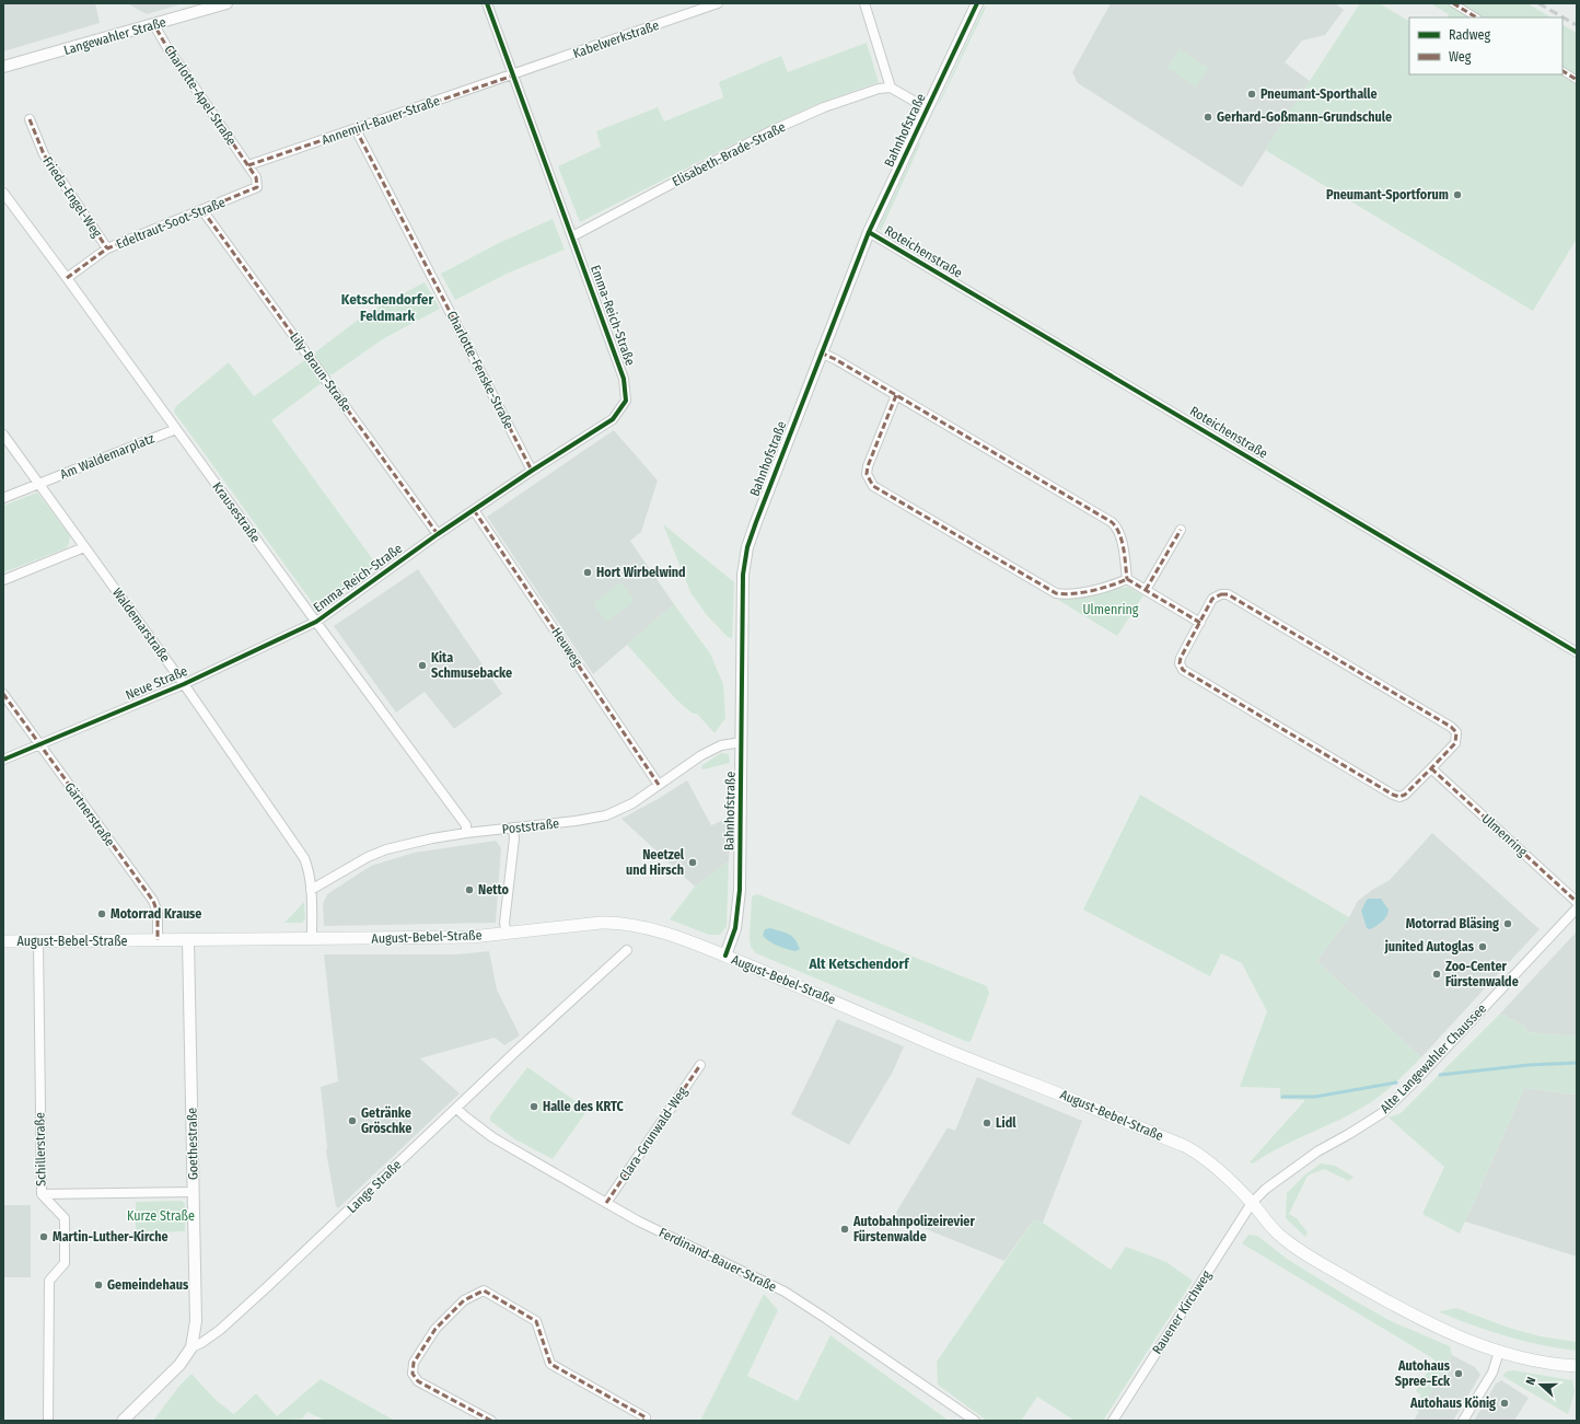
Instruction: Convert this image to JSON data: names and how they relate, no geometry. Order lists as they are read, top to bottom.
{
  "streets": {
    "main road": ["August-Bebel-Straße"],
    "street": [
      "Langewahler Straße",
      "Kabelwerkstraße",
      "Charlotte-Apel-Straße",
      "Annemirl-Bauer-Straße",
      "Bahnhofstraße",
      "Elisabeth-Brade-Straße",
      "Frieda-Engel-Weg",
      "Edeltraut-Soot-Straße",
      "Roteichenstraße",
      "Emma-Reich-Straße",
      "Charlotte-Fenske-Straße",
      "Lily-Braun-Straße",
      "Am Waldemarplatz",
      "Krausestraße",
      "Waldemarstraße",
      "Heuweg",
      "Neue Straße",
      "Gärtnerstraße",
      "Poststraße",
      "Ulmenring",
      "Alte Langewahler Chaussee",
      "Clara-Grunwald-Weg",
      "Goethestraße",
      "Schillerstraße",
      "Lange Straße",
      "Ferdinand-Bauer-Straße",
      "Rauener Kirchweg"
    ]
  },
  "crossings": [
    ["Langewahler Straße", "Charlotte-Apel-Straße"],
    ["Kabelwerkstraße", "Annemirl-Bauer-Straße"],
    ["Kabelwerkstraße", "Emma-Reich-Straße"],
    ["Charlotte-Apel-Straße", "Annemirl-Bauer-Straße"],
    ["Charlotte-Apel-Straße", "Edeltraut-Soot-Straße"],
    ["Annemirl-Bauer-Straße", "Edeltraut-Soot-Straße"],
    ["Annemirl-Bauer-Straße", "Emma-Reich-Straße"],
    ["Annemirl-Bauer-Straße", "Charlotte-Fenske-Straße"],
    ["Bahnhofstraße", "Roteichenstraße"],
    ["Bahnhofstraße", "Poststraße"],
    ["Bahnhofstraße", "August-Bebel-Straße"],
    ["Elisabeth-Brade-Straße", "Emma-Reich-Straße"],
    ["Frieda-Engel-Weg", "Edeltraut-Soot-Straße"],
    ["Edeltraut-Soot-Straße", "Lily-Braun-Straße"],
    ["Edeltraut-Soot-Straße", "Krausestraße"],
    ["Emma-Reich-Straße", "Charlotte-Fenske-Straße"],
    ["Emma-Reich-Straße", "Lily-Braun-Straße"],
    ["Emma-Reich-Straße", "Krausestraße"],
    ["Emma-Reich-Straße", "Heuweg"],
    ["Emma-Reich-Straße", "Neue Straße"],
    ["Am Waldemarplatz", "Krausestraße"],
    ["Am Waldemarplatz", "Waldemarstraße"],
    ["Krausestraße", "Neue Straße"],
    ["Krausestraße", "Poststraße"],
    ["Waldemarstraße", "Neue Straße"],
    ["Waldemarstraße", "Poststraße"],
    ["Waldemarstraße", "August-Bebel-Straße"],
    ["Heuweg", "Poststraße"],
    ["Neue Straße", "Gärtnerstraße"],
    ["Gärtnerstraße", "August-Bebel-Straße"],
    ["August-Bebel-Straße", "Alte Langewahler Chaussee"],
    ["August-Bebel-Straße", "Goethestraße"],
    ["August-Bebel-Straße", "Schillerstraße"],
    ["August-Bebel-Straße", "Rauener Kirchweg"],
    ["Alte Langewahler Chaussee", "Rauener Kirchweg"],
    ["Clara-Grunwald-Weg", "Ferdinand-Bauer-Straße"],
    ["Goethestraße", "Lange Straße"],
    ["Lange Straße", "Ferdinand-Bauer-Straße"]
  ],
  "districts": ["Ketschendorfer Feldmark", "Alt Ketschendorf"],
  "parks": ["Ulmenring", "Kurze Straße"],
  "places": [
    "Pneumant-Sporthalle",
    "Gerhard-Goßmann-Grundschule",
    "Pneumant-Sportforum",
    "Hort Wirbelwind",
    "Kita Schmusebacke",
    "Neetzel und Hirsch",
    "Netto",
    "Motorrad Krause",
    "Motorrad Bläsing",
    "junited Autoglas",
    "Zoo-Center Fürstenwalde",
    "Halle des KRTC",
    "Getränke Gröschke",
    "Lidl",
    "Autobahnpolizeirevier Fürstenwalde",
    "Martin-Luther-Kirche",
    "Gemeindehaus",
    "Autohaus Spree-Eck",
    "Autohaus König"
  ],
  "legend": ["Radweg", "Weg"],
  "north": "left"
}
